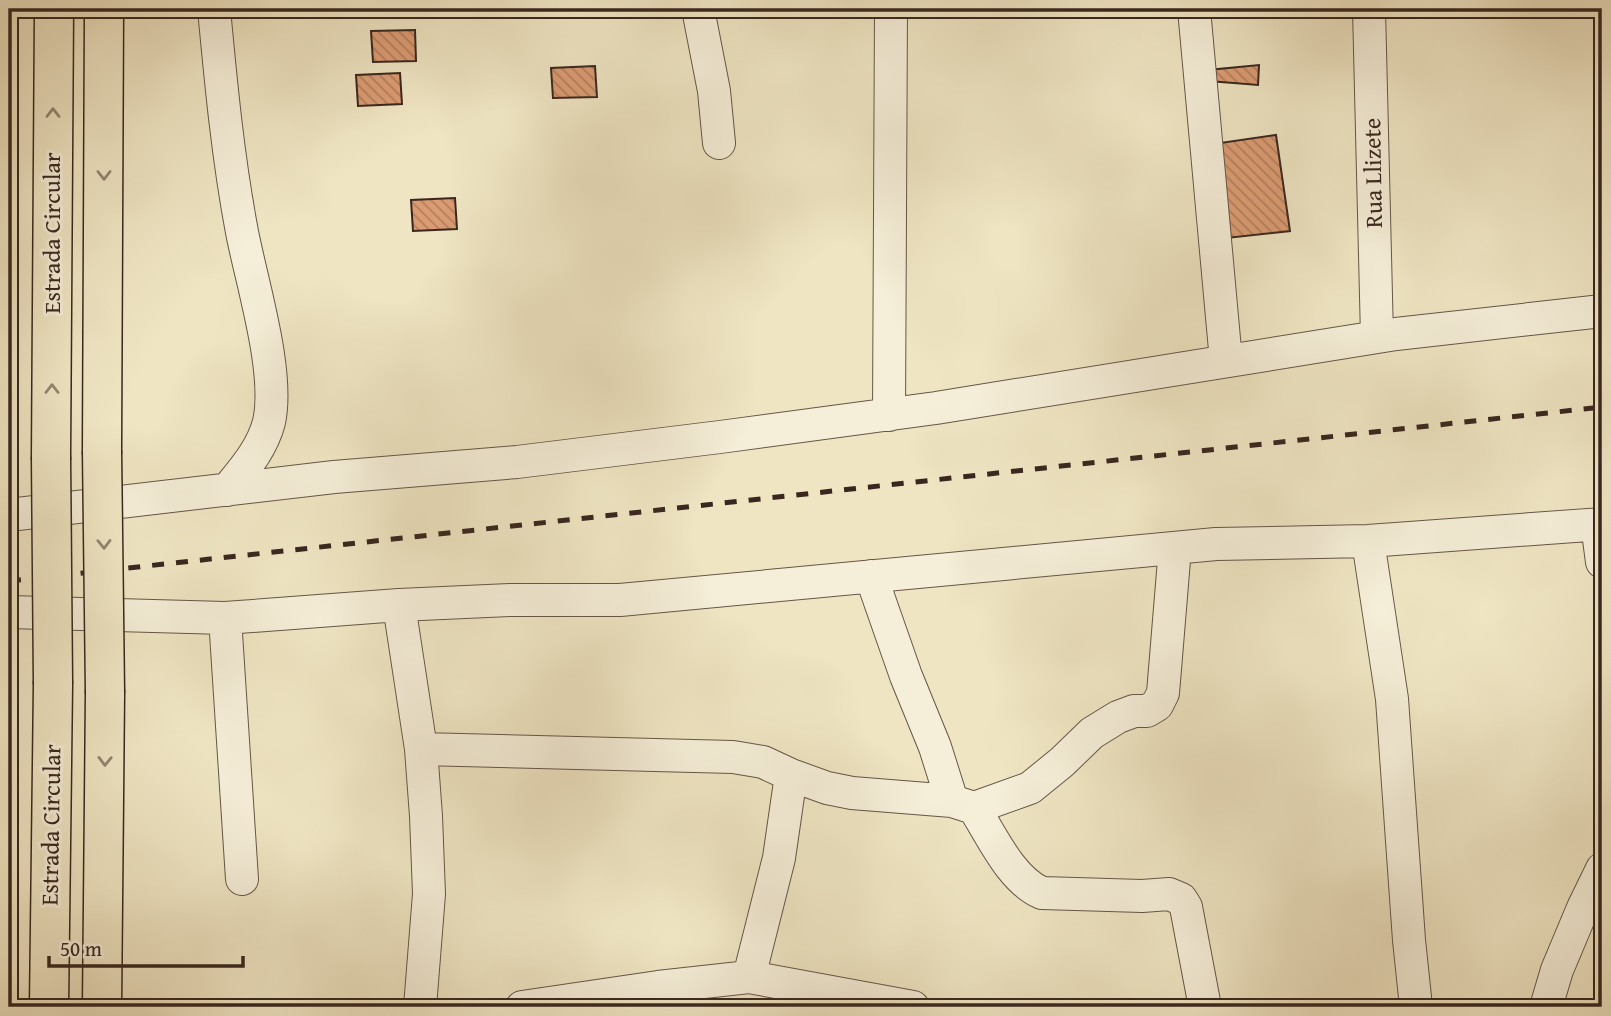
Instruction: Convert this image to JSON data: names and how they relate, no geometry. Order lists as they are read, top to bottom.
{
  "streets": {
    "main road": ["Estrada Circular"],
    "street": ["Rua Llizete"]
  },
  "scale_bar": "50 m"
}
